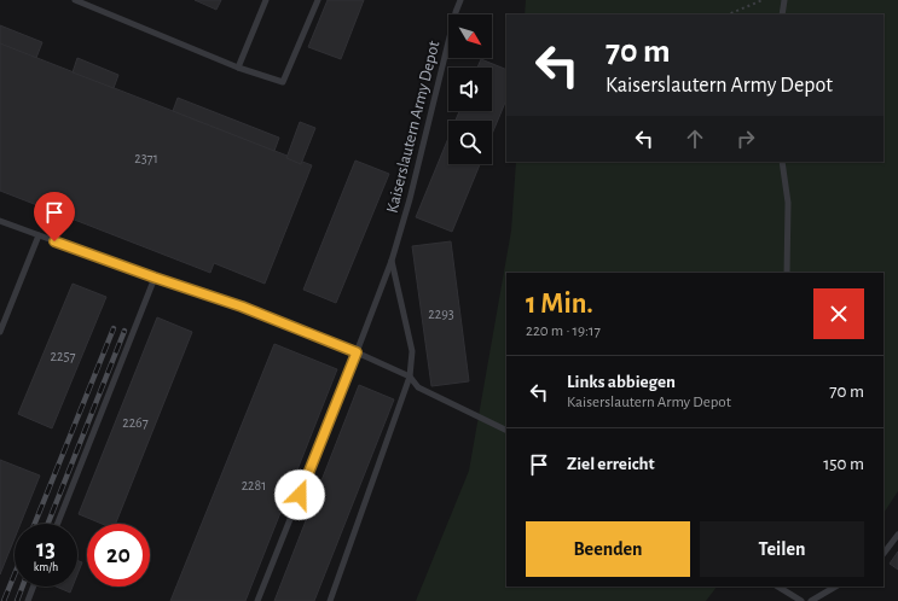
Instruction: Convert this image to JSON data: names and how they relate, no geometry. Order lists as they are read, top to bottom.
{
  "streets": {
    "lane": ["Kaiserslautern Army Depot"]
  },
  "house_numbers": [
    "2371",
    "2293",
    "2257",
    "2267",
    "2281"
  ],
  "north": "bottom right",
  "page": {
    "turn": ["70 m", "Kaiserslautern Army Depot"],
    "heading": ["1 Min.", "220 m · 19:17"],
    "list": [
      {
        "name": "Links abbiegen",
        "note": "Kaiserslautern Army Depot",
        "value": "70 m"
      },
      {
        "name": "Ziel erreicht",
        "value": "150 m"
      }
    ],
    "buttons": ["Beenden", "Teilen"],
    "speed": "13 km/h",
    "limit": "20"
  }
}
